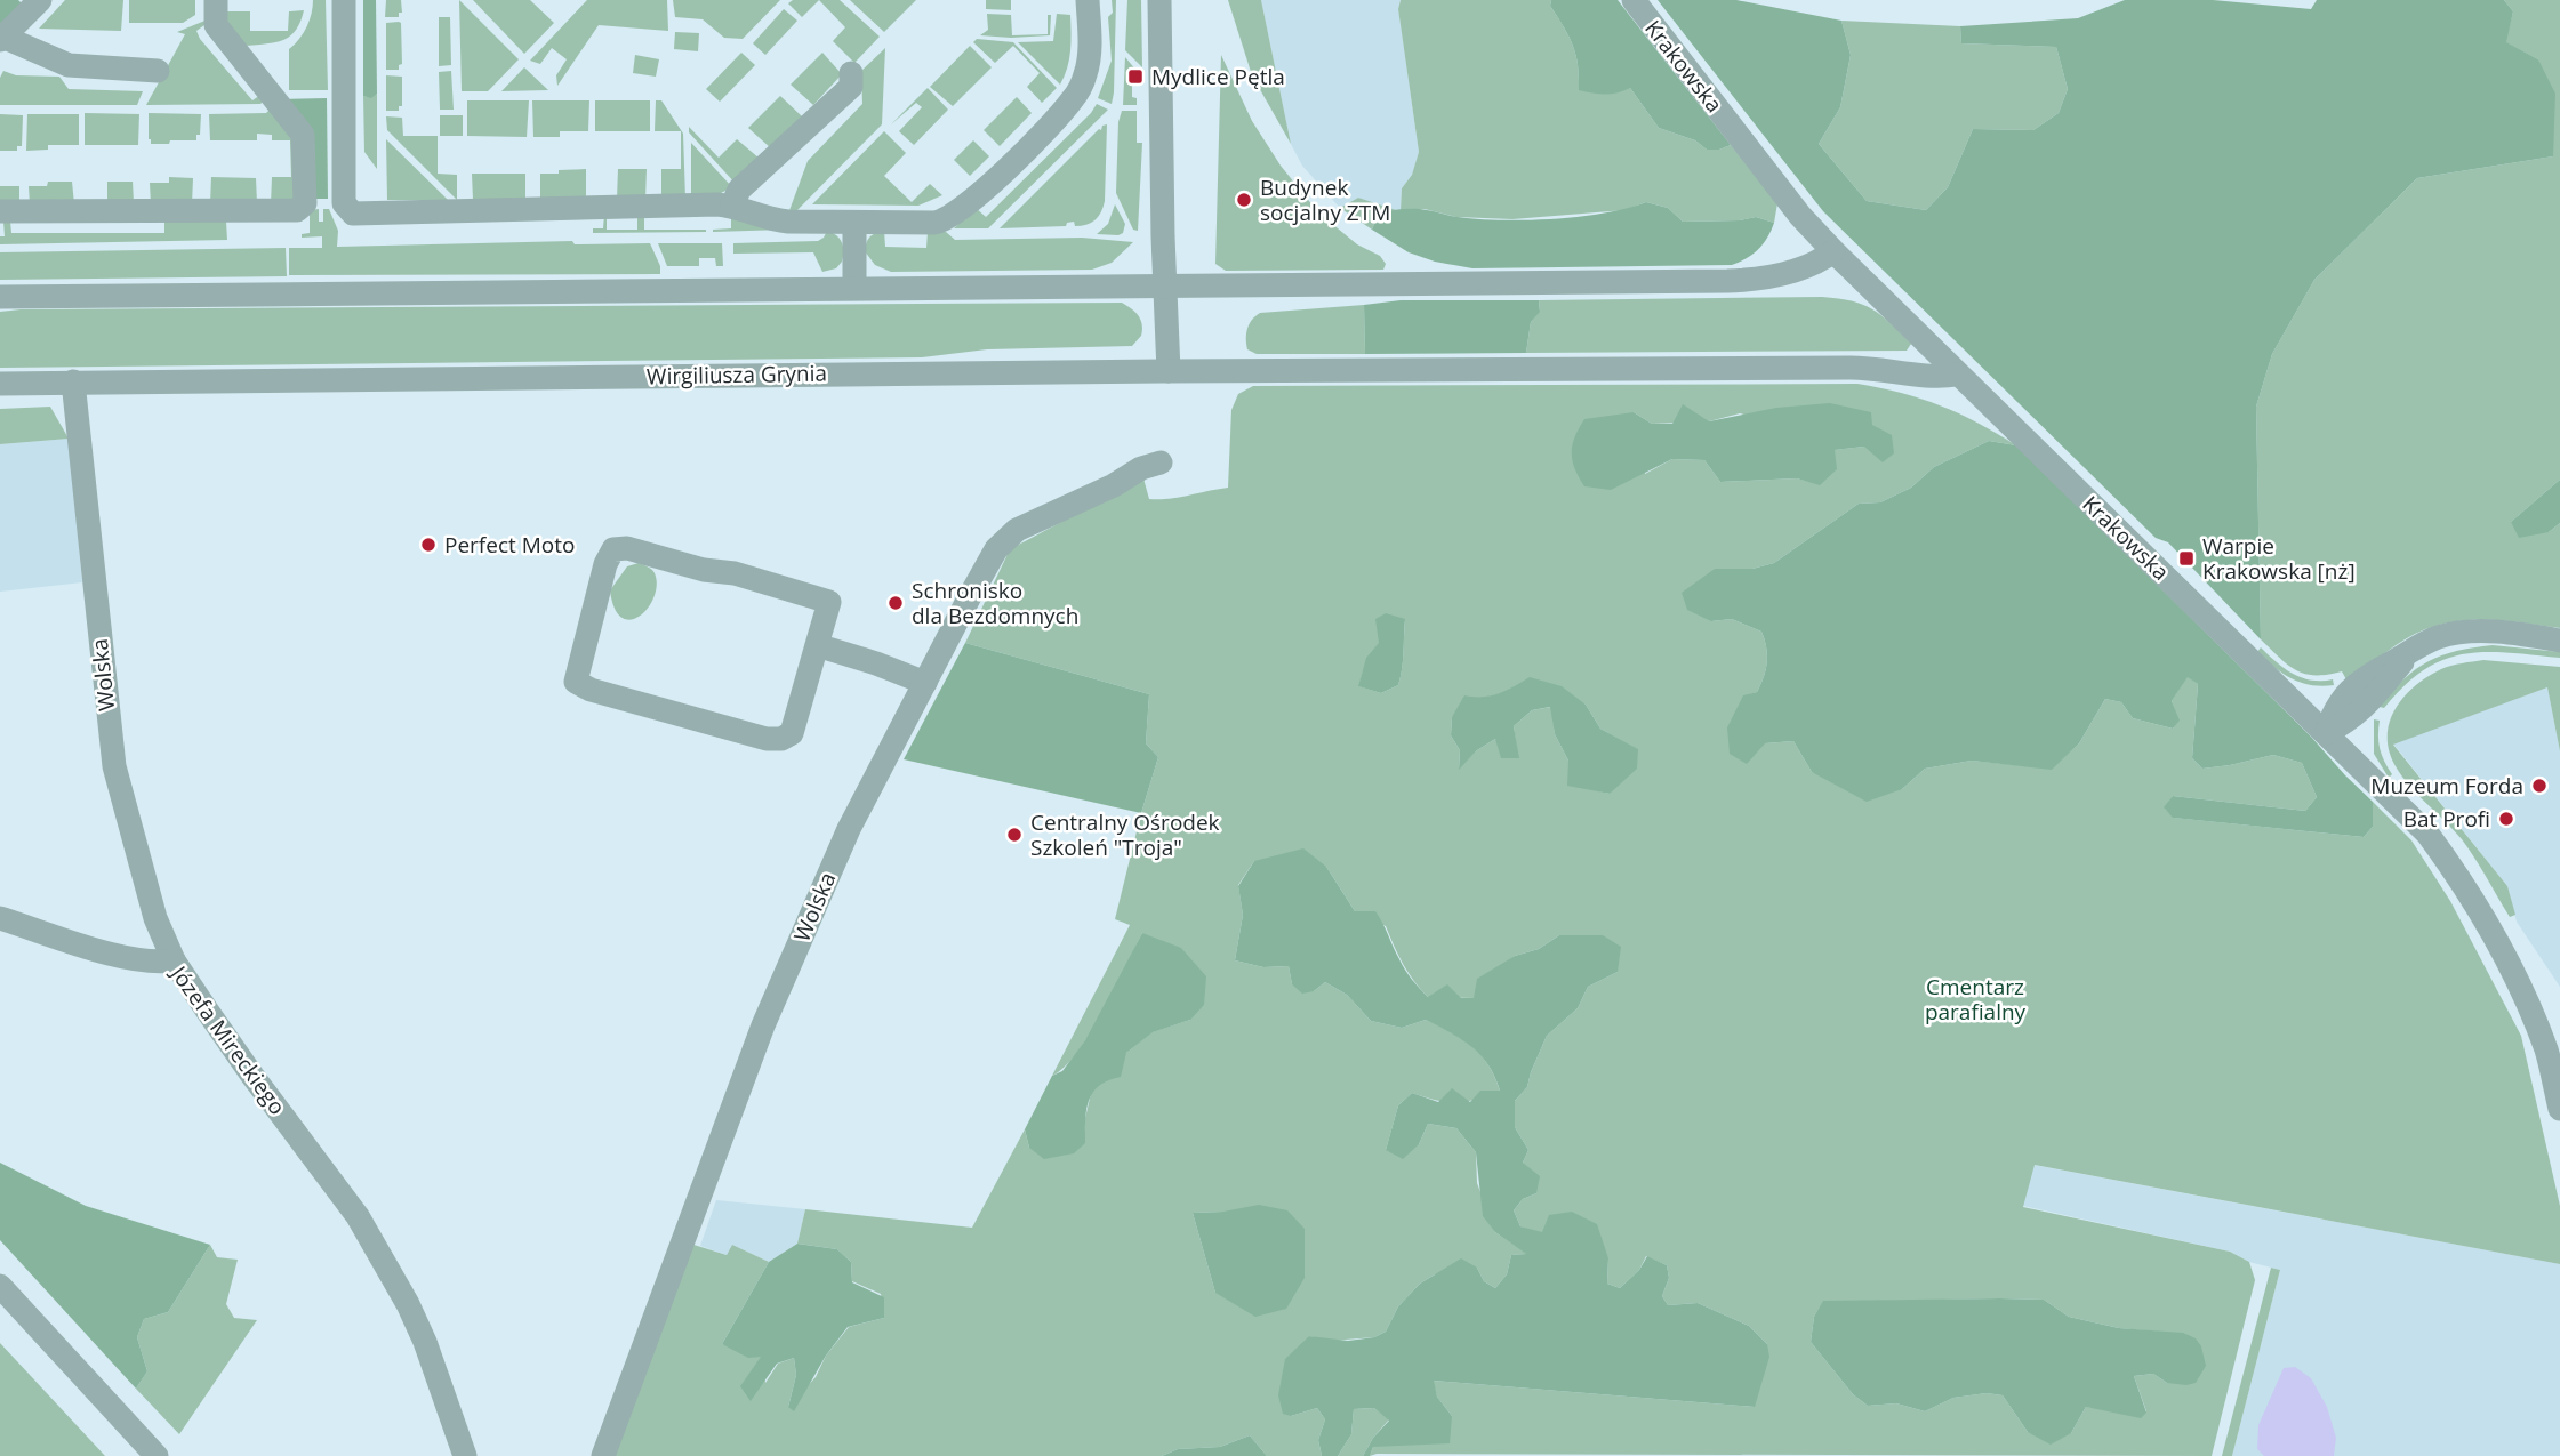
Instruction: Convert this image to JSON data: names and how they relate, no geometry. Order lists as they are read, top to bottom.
{
  "streets": {
    "street": [
      "Krakowska",
      "Wirgiliusza Grynia",
      "Wolska",
      "Józefa Mireckiego"
    ]
  },
  "crossings": [
    ["Krakowska", "Wirgiliusza Grynia"],
    ["Wirgiliusza Grynia", "Wolska"],
    ["Wolska", "Józefa Mireckiego"]
  ],
  "parks": ["Cmentarz parafialny"],
  "places": {
    "transit": ["Mydlice Pętla", "Warpie Krakowska [nż]"],
    "other": [
      "Budynek socjalny ZTM",
      "Perfect Moto",
      "Schronisko dla Bezdomnych",
      "Muzeum Forda",
      "Bat Profi",
      "Centralny Ośrodek Szkoleń \"Troja\""
    ]
  }
}
